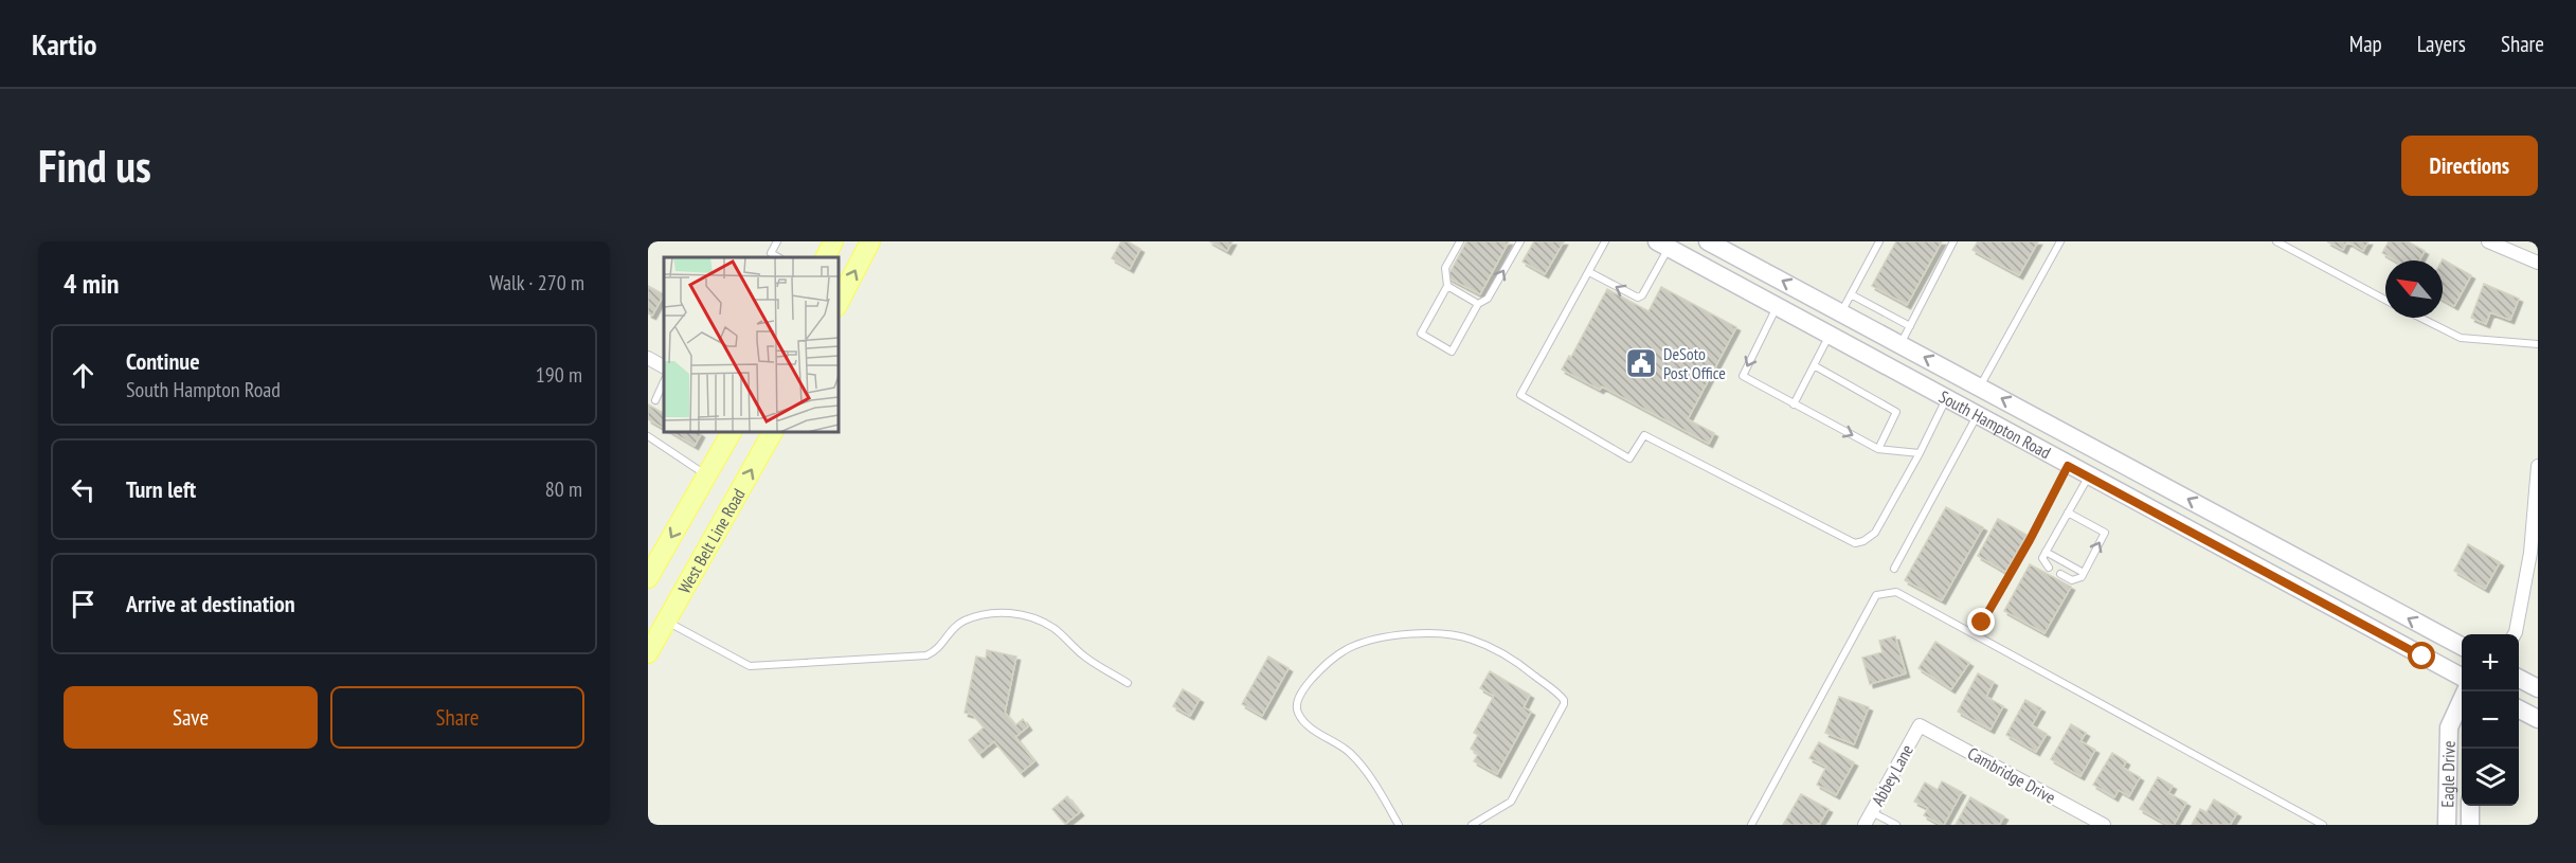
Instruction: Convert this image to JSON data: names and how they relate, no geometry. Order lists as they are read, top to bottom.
{
  "streets": {
    "main road": ["South Hampton Road", "West Belt Line Road", "Eagle Drive"],
    "street": ["Abbey Lane", "Cambridge Drive"]
  },
  "crossings": [
    ["Abbey Lane", "Cambridge Drive"]
  ],
  "places": {
    "public building": ["DeSoto Post Office"]
  },
  "north": "top left",
  "page": {
    "header": "Kartio",
    "nav": ["Map", "Layers", "Share"],
    "buttons": [
      "Directions",
      ["Save", "Share"]
    ],
    "title": "Find us",
    "heading": ["4 min", "Walk · 270 m"],
    "list": [
      ["Continue", "South Hampton Road", "190 m"],
      ["Turn left", "80 m"],
      "Arrive at destination"
    ],
    "map_buttons": ["+", "−"]
  }
}
